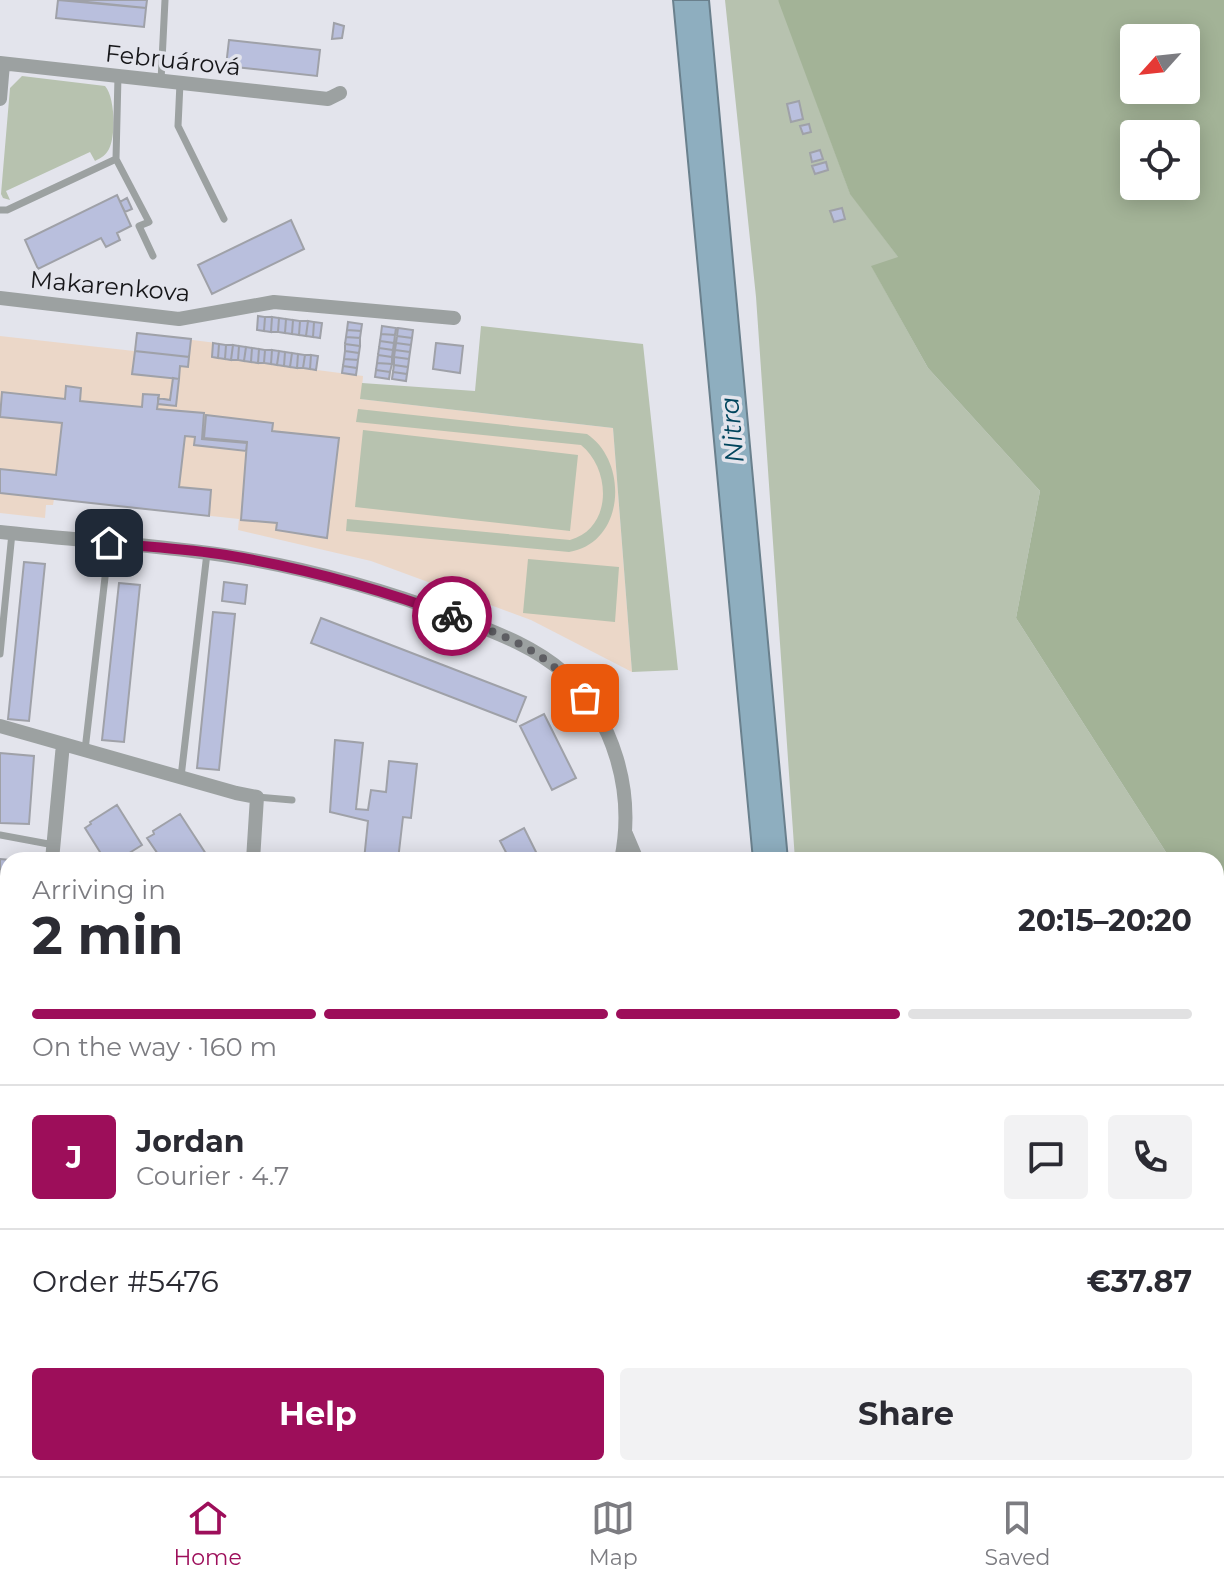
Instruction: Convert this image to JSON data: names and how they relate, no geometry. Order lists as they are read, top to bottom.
{
  "streets": {
    "street": ["Februárová", "Makarenkova"]
  },
  "water": ["Nitra"],
  "north": "bottom left",
  "page": {
    "heading": ["2 min", "Arriving in", "20:15–20:20"],
    "panel": [
      "Jordan",
      "Courier · 4.7",
      "Order #5476",
      "€37.87"
    ],
    "bar": "On the way · 160 m",
    "round": "J",
    "buttons": ["Help", "Share"],
    "tabs": ["Home", "Map", "Saved"]
  }
}
